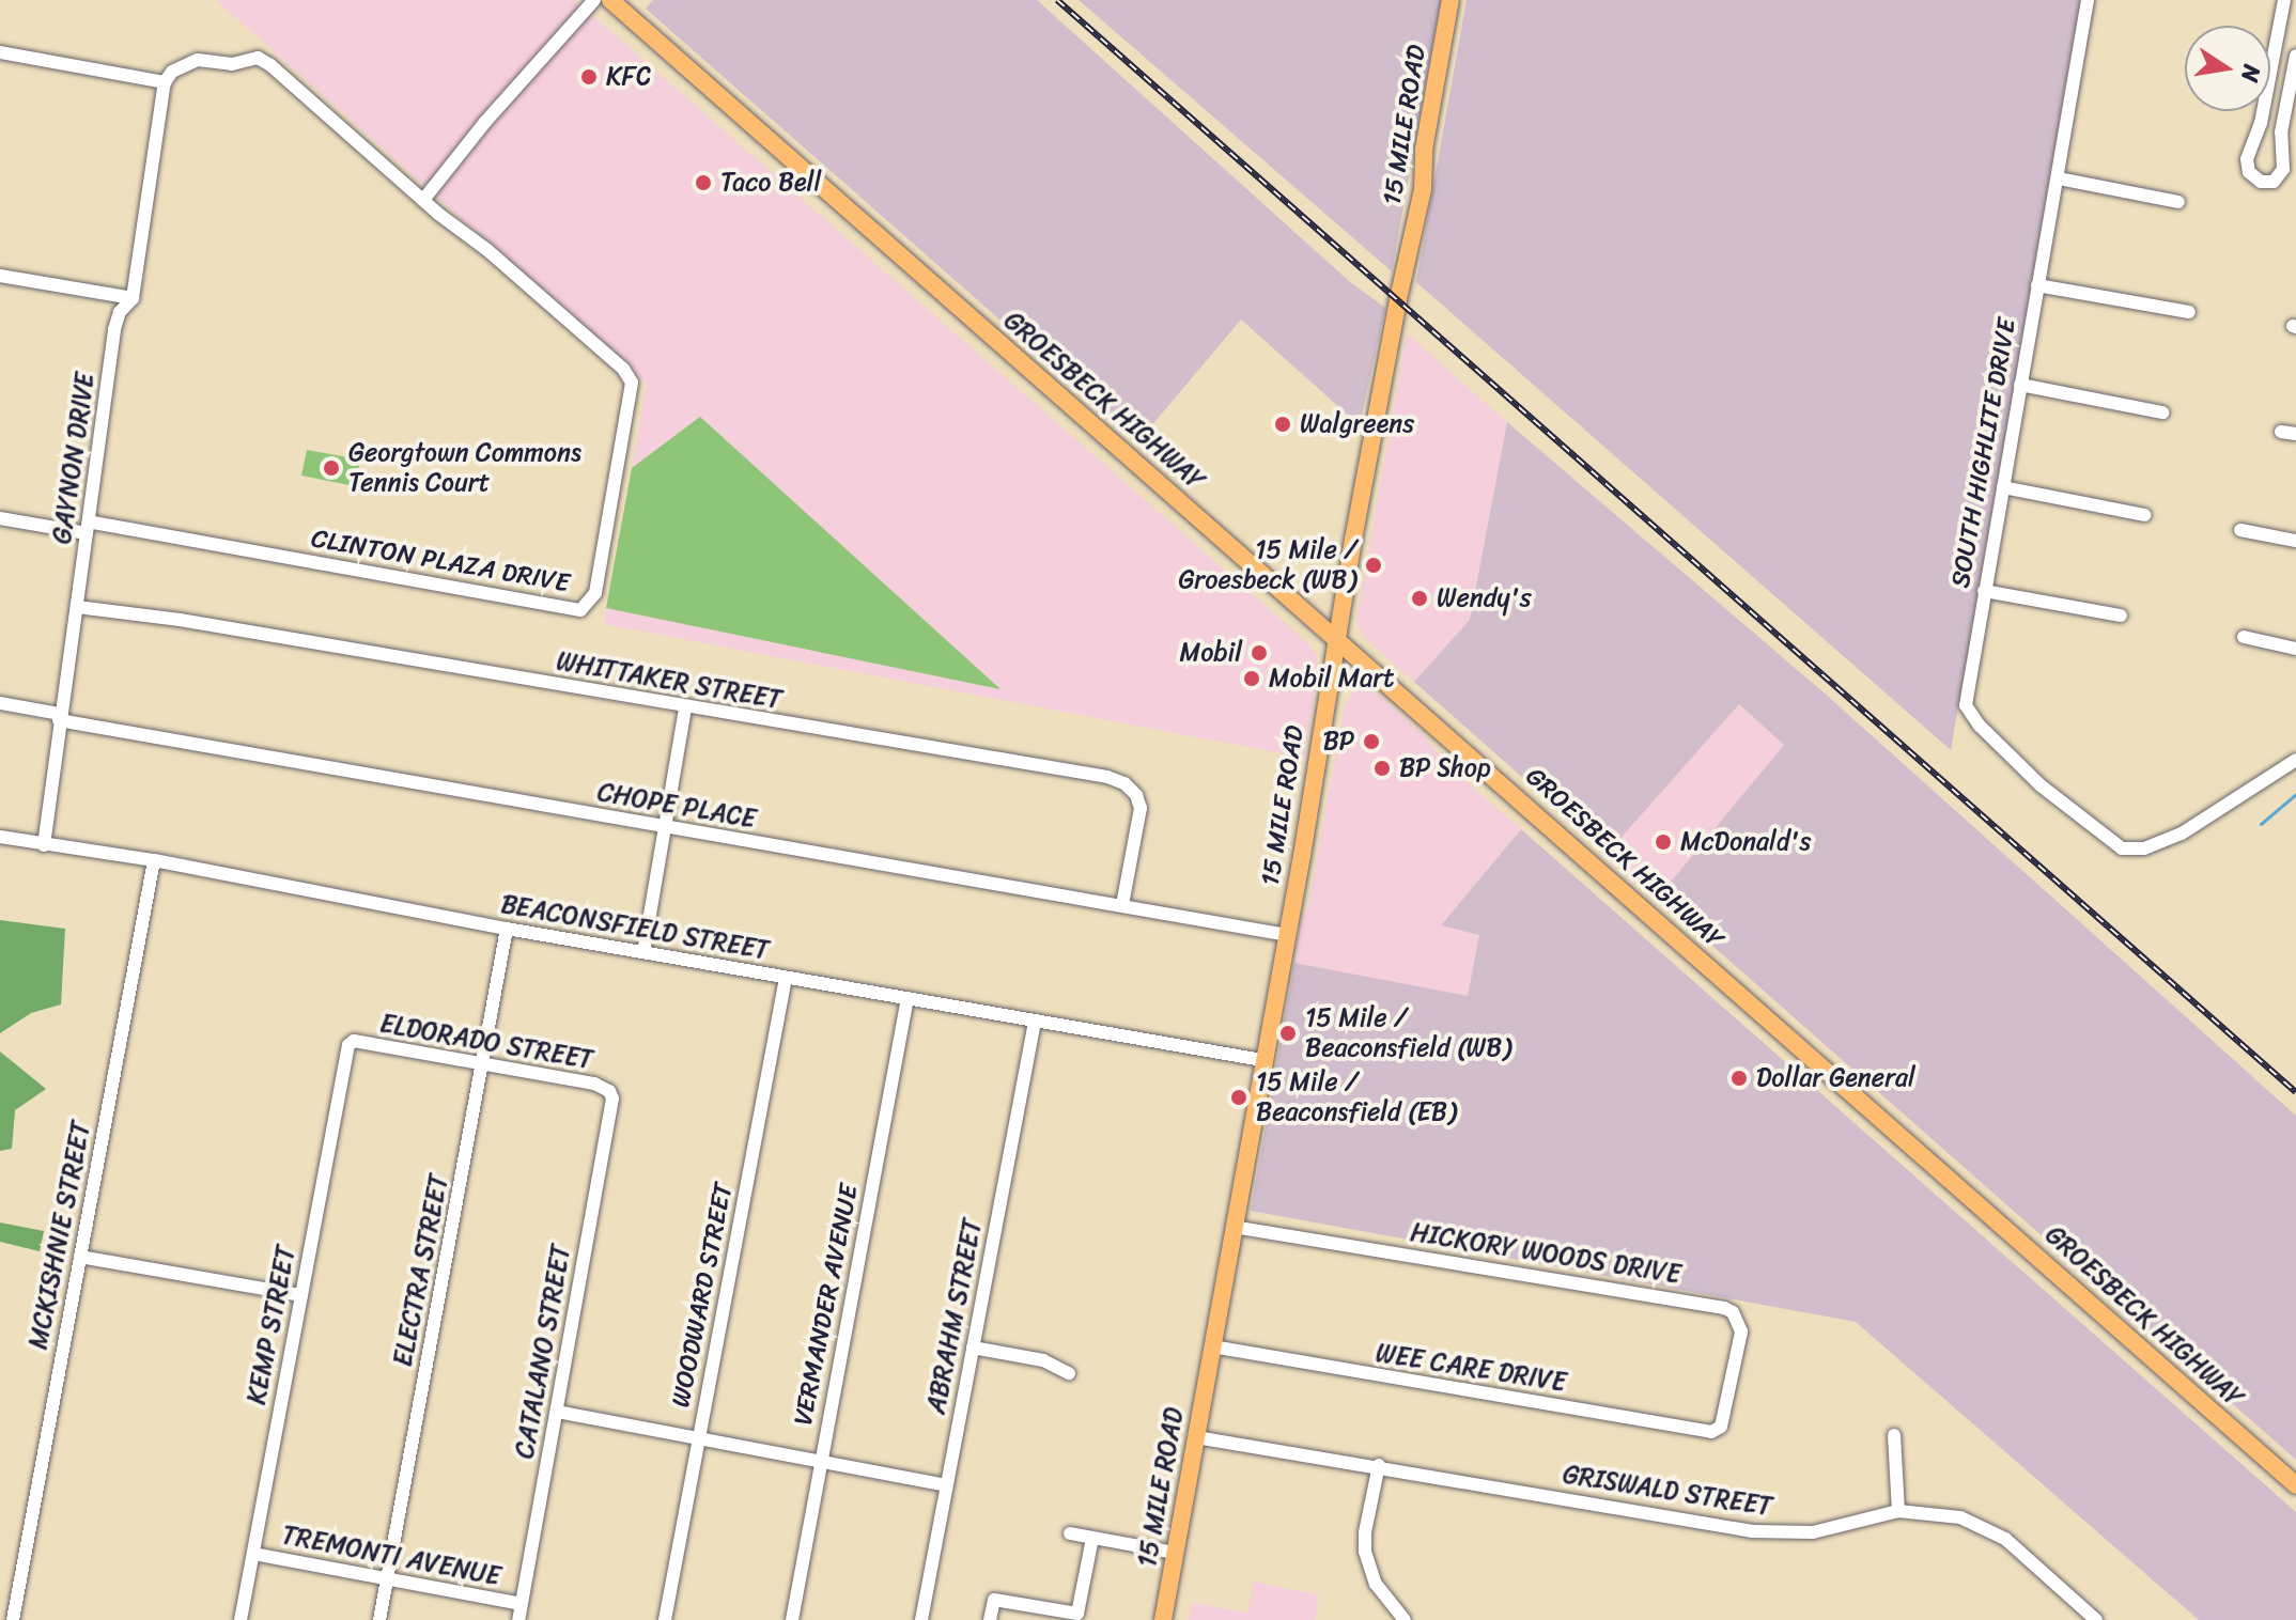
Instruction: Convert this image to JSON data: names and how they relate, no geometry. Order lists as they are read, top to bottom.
{
  "streets": {
    "main road": ["15 MILE ROAD", "GROESBECK HIGHWAY"],
    "street": [
      "SOUTH HIGHLITE DRIVE",
      "GAYNON DRIVE",
      "CLINTON PLAZA DRIVE",
      "WHITTAKER STREET",
      "CHOPE PLACE",
      "BEACONSFIELD STREET",
      "ELDORADO STREET",
      "MCKISHNIE STREET",
      "HICKORY WOODS DRIVE",
      "ELECTRA STREET",
      "WOODWARD STREET",
      "VERMANDER AVENUE",
      "ABRAHM STREET",
      "KEMP STREET",
      "CATALANO STREET",
      "WEE CARE DRIVE",
      "GRISWALD STREET",
      "TREMONTI AVENUE"
    ]
  },
  "crossings": [
    ["15 MILE ROAD", "GROESBECK HIGHWAY"],
    ["15 MILE ROAD", "CHOPE PLACE"],
    ["15 MILE ROAD", "BEACONSFIELD STREET"],
    ["15 MILE ROAD", "HICKORY WOODS DRIVE"],
    ["15 MILE ROAD", "WEE CARE DRIVE"],
    ["15 MILE ROAD", "GRISWALD STREET"],
    ["GAYNON DRIVE", "CLINTON PLAZA DRIVE"],
    ["GAYNON DRIVE", "WHITTAKER STREET"],
    ["GAYNON DRIVE", "CHOPE PLACE"],
    ["GAYNON DRIVE", "BEACONSFIELD STREET"],
    ["WHITTAKER STREET", "CHOPE PLACE"],
    ["BEACONSFIELD STREET", "MCKISHNIE STREET"],
    ["BEACONSFIELD STREET", "ELECTRA STREET"],
    ["BEACONSFIELD STREET", "WOODWARD STREET"],
    ["BEACONSFIELD STREET", "VERMANDER AVENUE"],
    ["BEACONSFIELD STREET", "ABRAHM STREET"],
    ["ELDORADO STREET", "ELECTRA STREET"],
    ["ELDORADO STREET", "KEMP STREET"],
    ["ELDORADO STREET", "CATALANO STREET"],
    ["HICKORY WOODS DRIVE", "WEE CARE DRIVE"],
    ["ELECTRA STREET", "TREMONTI AVENUE"],
    ["KEMP STREET", "TREMONTI AVENUE"],
    ["CATALANO STREET", "TREMONTI AVENUE"]
  ],
  "places": [
    "KFC",
    "Taco Bell",
    "Walgreens",
    "Georgtown Commons Tennis Court",
    "15 Mile / Groesbeck (WB)",
    "Wendy's",
    "Mobil",
    "Mobil Mart",
    "BP",
    "BP Shop",
    "McDonald's",
    "15 Mile / Beaconsfield (WB)",
    "Dollar General",
    "15 Mile / Beaconsfield (EB)"
  ],
  "north": "right"
}
